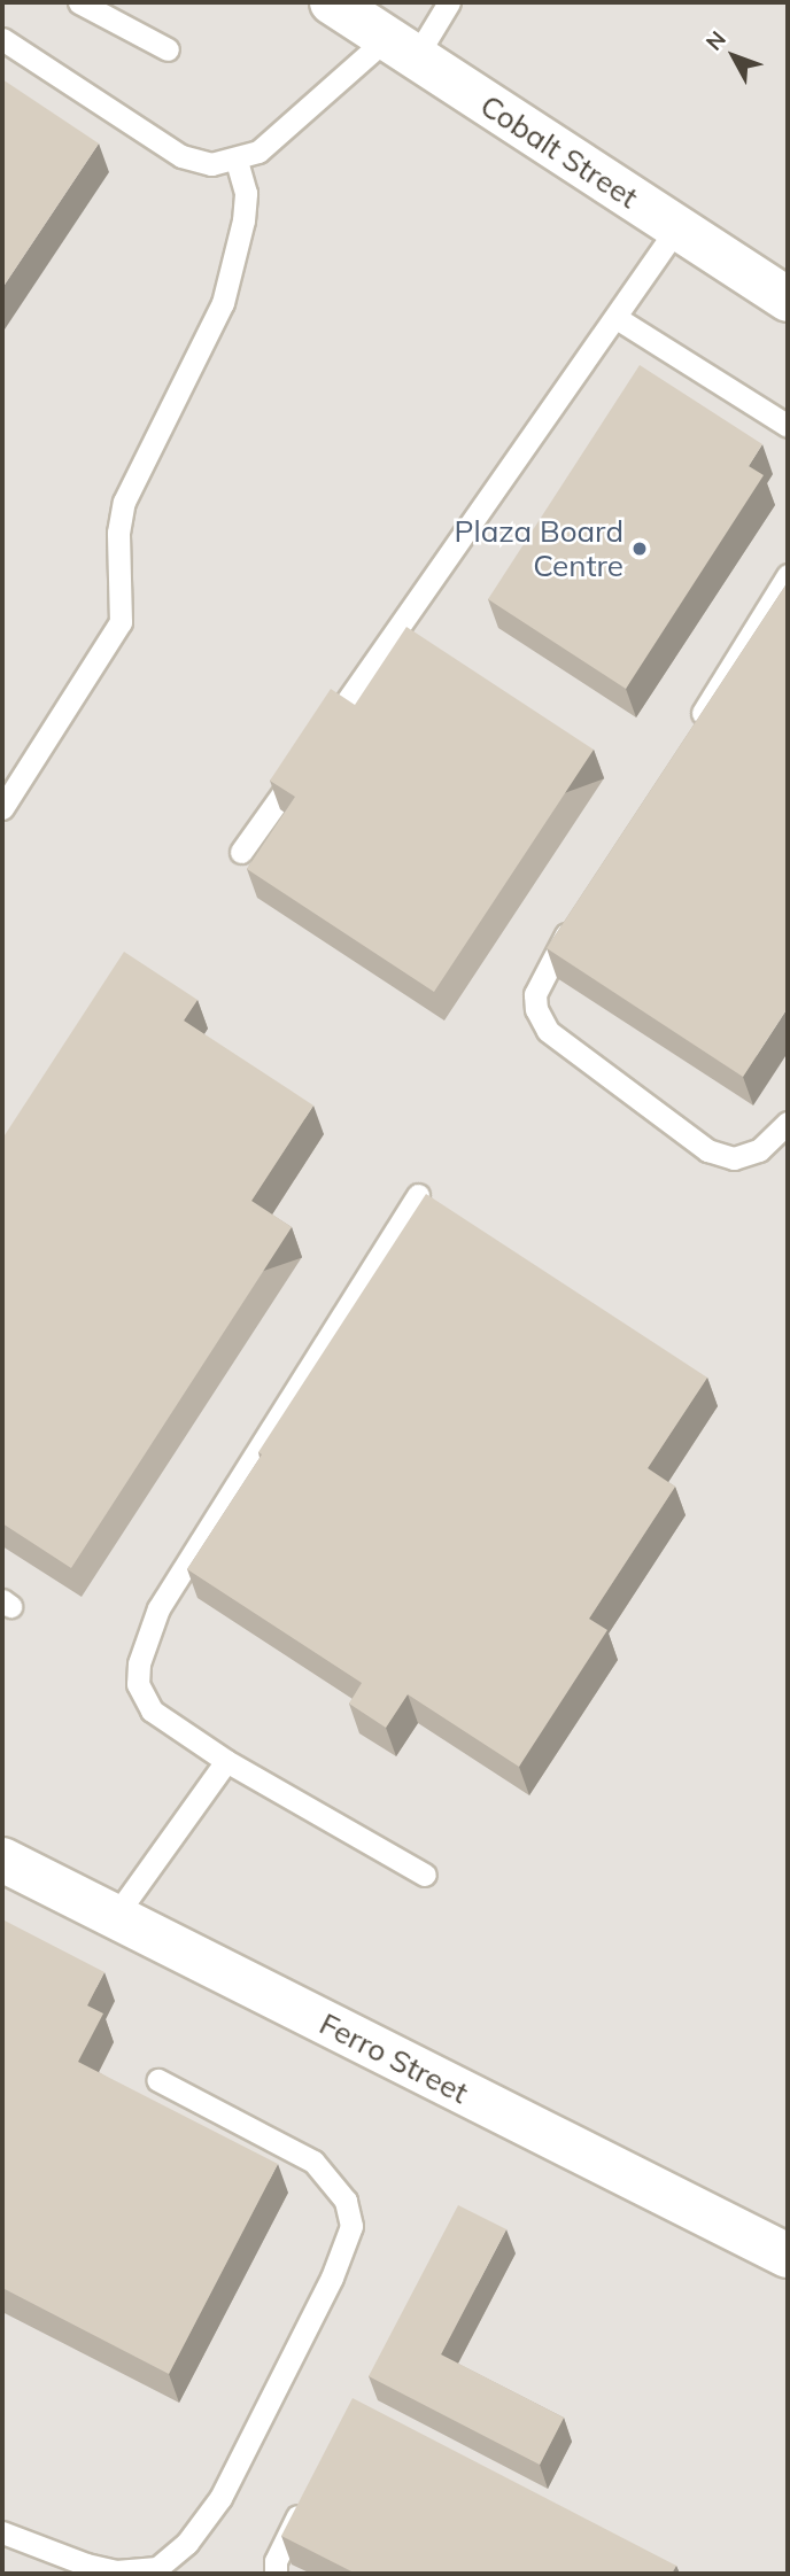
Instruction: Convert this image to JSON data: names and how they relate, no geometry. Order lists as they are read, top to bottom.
{
  "streets": {
    "street": ["Cobalt Street", "Ferro Street"]
  },
  "places": ["Plaza Board Centre"],
  "north": "top left"
}
